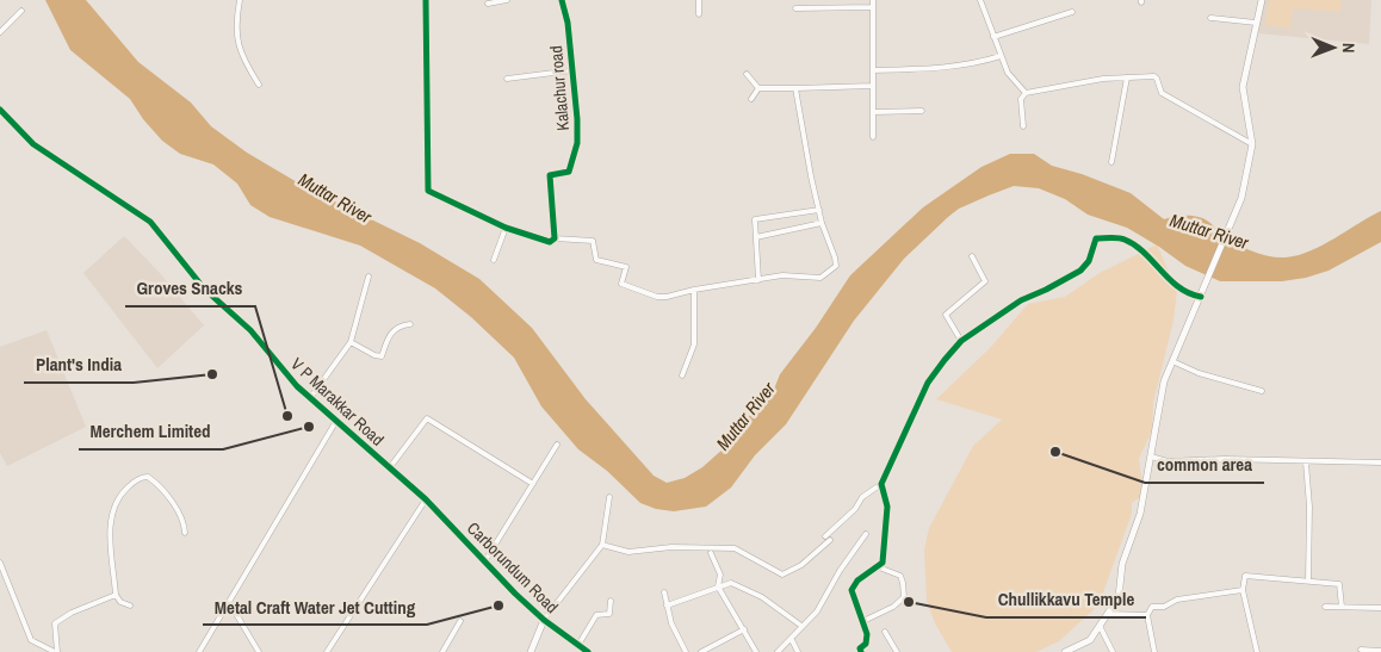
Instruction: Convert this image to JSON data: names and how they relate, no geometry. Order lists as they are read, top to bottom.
{
  "streets": {
    "street": ["Kalachur road", "V P Marakkar Road", "Carborundum Road"]
  },
  "crossings": [
    ["V P Marakkar Road", "Carborundum Road"]
  ],
  "water": ["Muttar River"],
  "places": [
    "Plant's India",
    "Groves Snacks",
    "Merchem Limited",
    "common area",
    "Chullikkavu Temple",
    "Metal Craft Water Jet Cutting"
  ],
  "north": "right"
}
